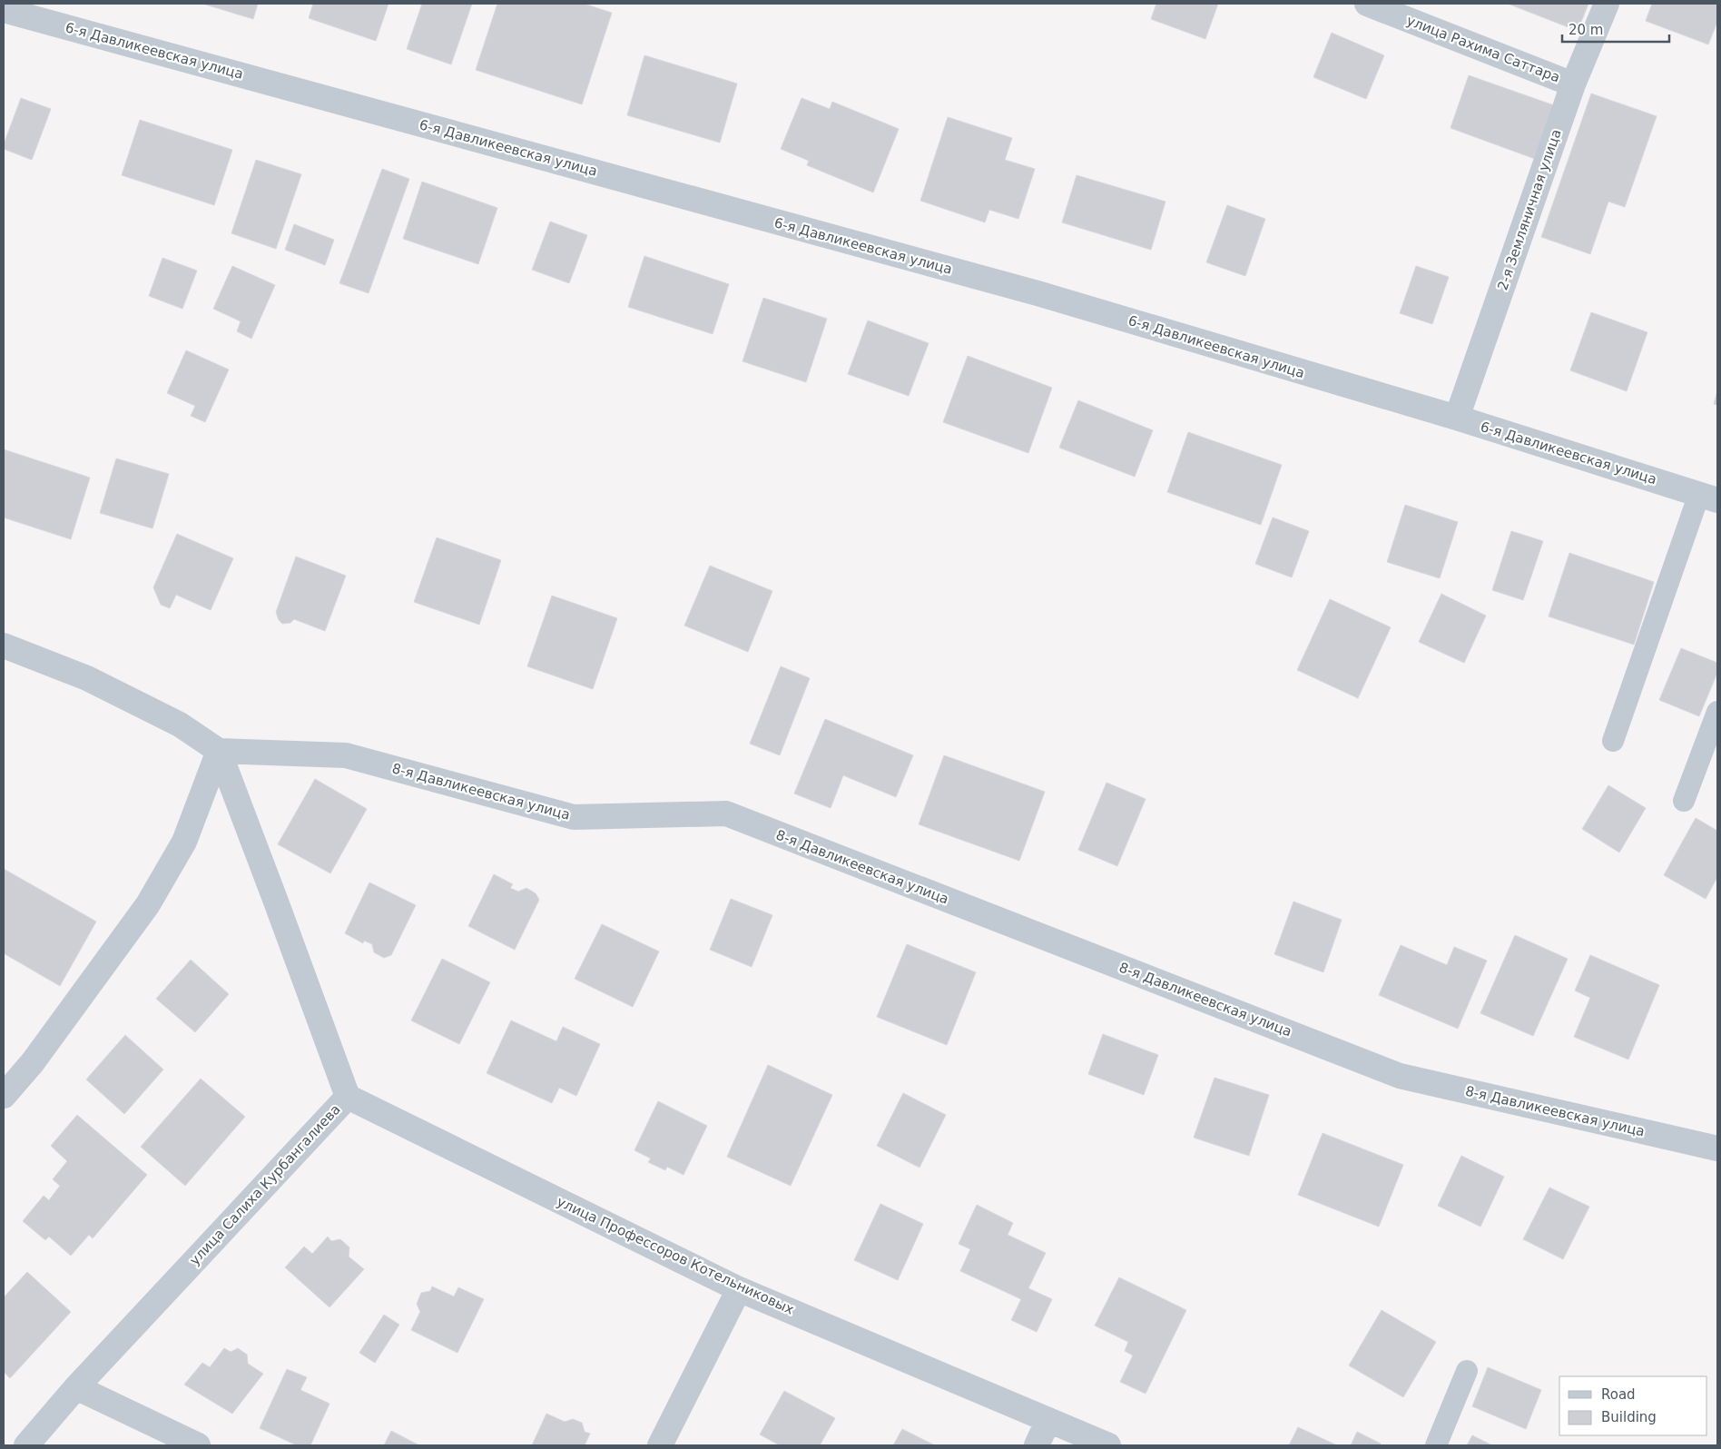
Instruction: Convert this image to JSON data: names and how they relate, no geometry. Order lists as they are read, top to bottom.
{
  "streets": {
    "street": [
      "улица Рахима Саттара",
      "6-я Давликеевская улица",
      "2-я Земляничная улица",
      "8-я Давликеевская улица",
      "улица Салиха Курбангалиева",
      "улица Профессоров Котельниковых"
    ]
  },
  "crossings": [
    ["улица Рахима Саттара", "2-я Земляничная улица"],
    ["6-я Давликеевская улица", "2-я Земляничная улица"],
    ["8-я Давликеевская улица", "улица Салиха Курбангалиева"],
    ["улица Салиха Курбангалиева", "улица Профессоров Котельниковых"]
  ],
  "legend": ["Road", "Building"],
  "scale_bar": "20 m"
}
